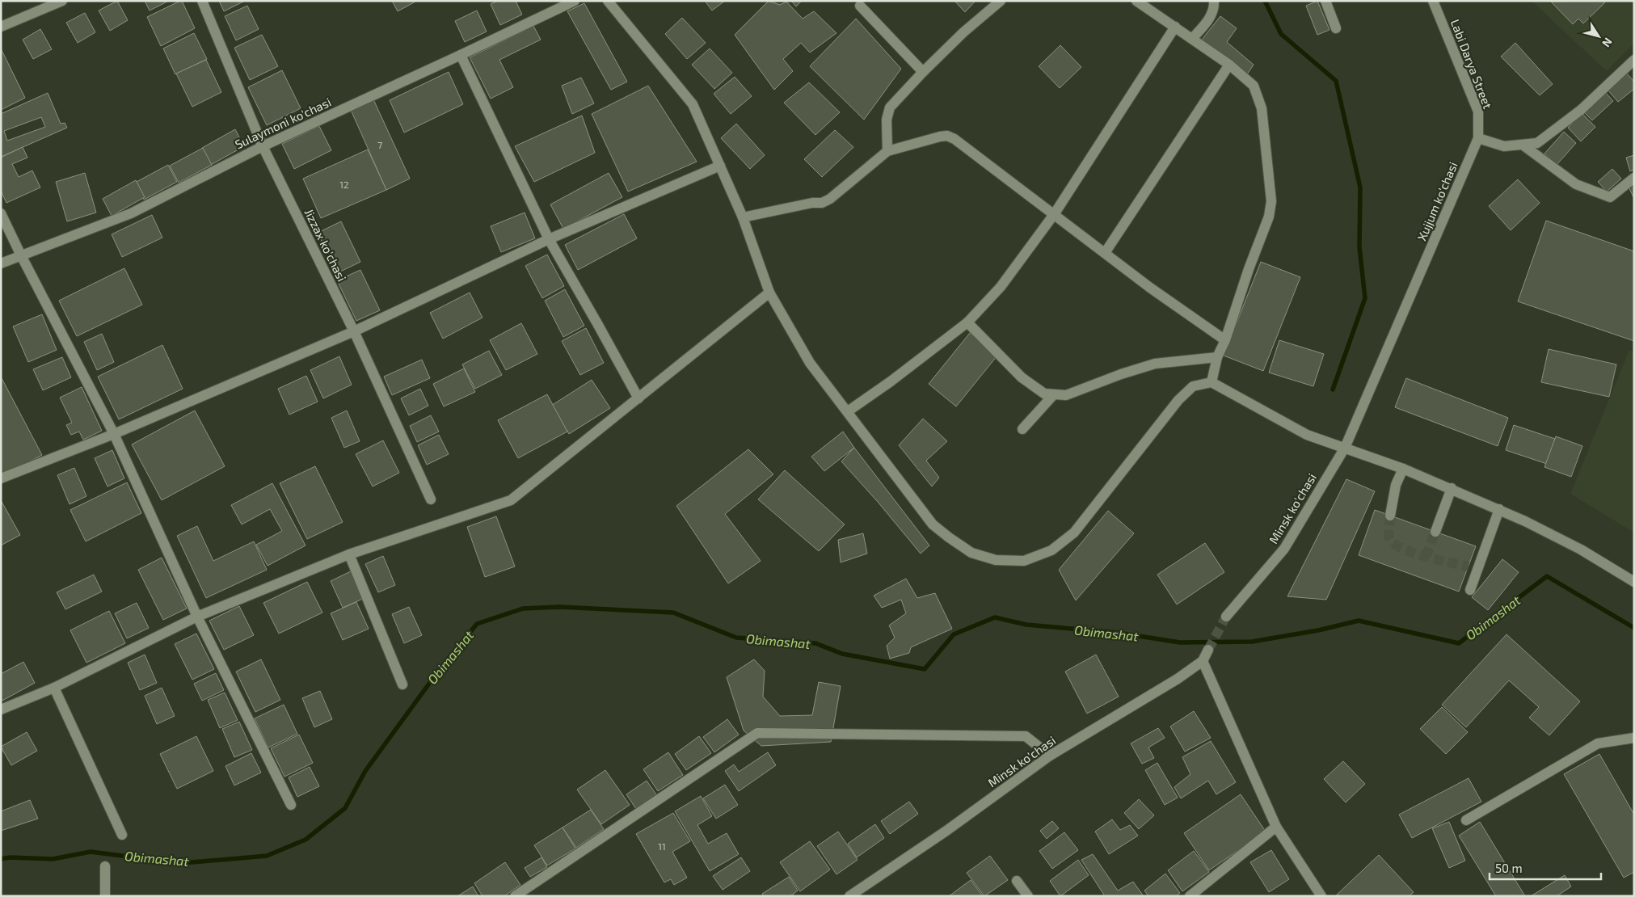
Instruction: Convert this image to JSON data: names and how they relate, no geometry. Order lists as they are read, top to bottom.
{
  "streets": {
    "street": [
      "Labi Darya Street",
      "Sulaymoni ko'chasi",
      "Xujjum ko'chasi",
      "Jizzax ko'chasi",
      "Minsk ko'chasi"
    ]
  },
  "crossings": [
    ["Labi Darya Street", "Xujjum ko'chasi"],
    ["Sulaymoni ko'chasi", "Jizzax ko'chasi"],
    ["Xujjum ko'chasi", "Minsk ko'chasi"]
  ],
  "water": ["Obimashat"],
  "house_numbers": ["7", "12", "11"],
  "scale_bar": "50 m",
  "north": "bottom right"
}
